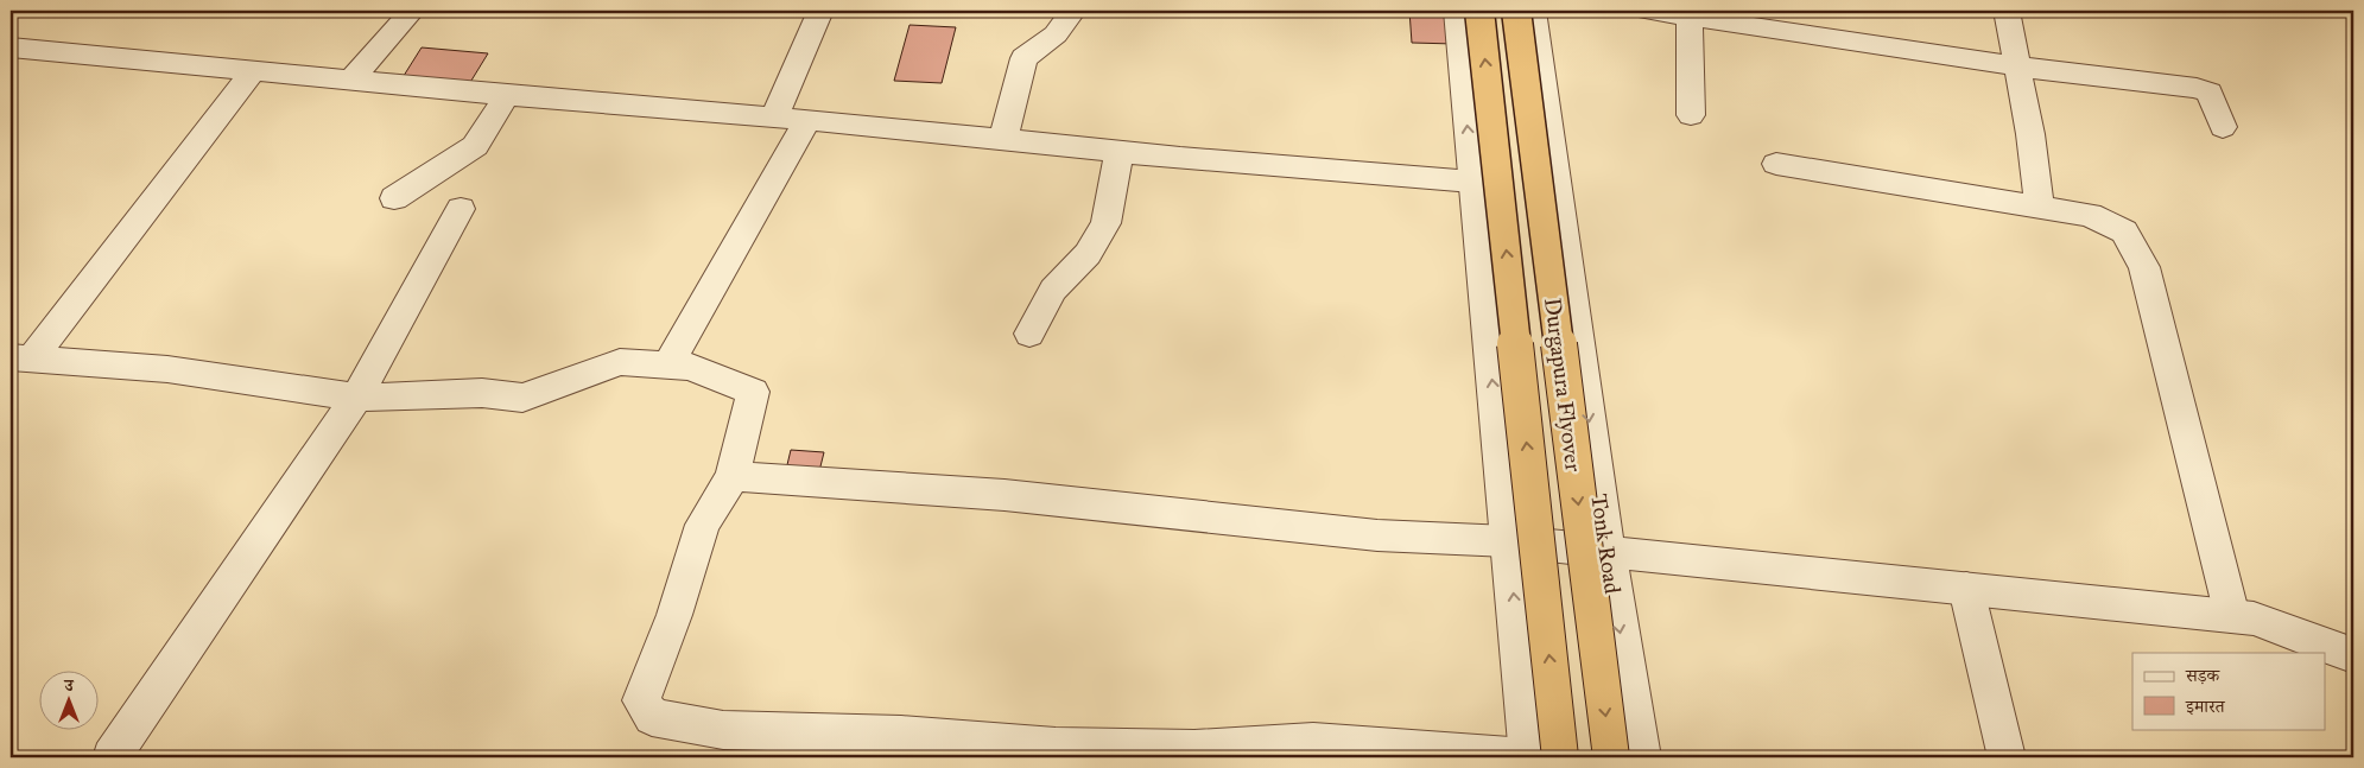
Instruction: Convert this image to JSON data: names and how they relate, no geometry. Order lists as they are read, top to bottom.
{
  "streets": {
    "main road": ["Durgapura Flyover"],
    "street": ["Tonk Road"]
  },
  "legend": ["सड़क", "इमारत"],
  "north": "top"
}
